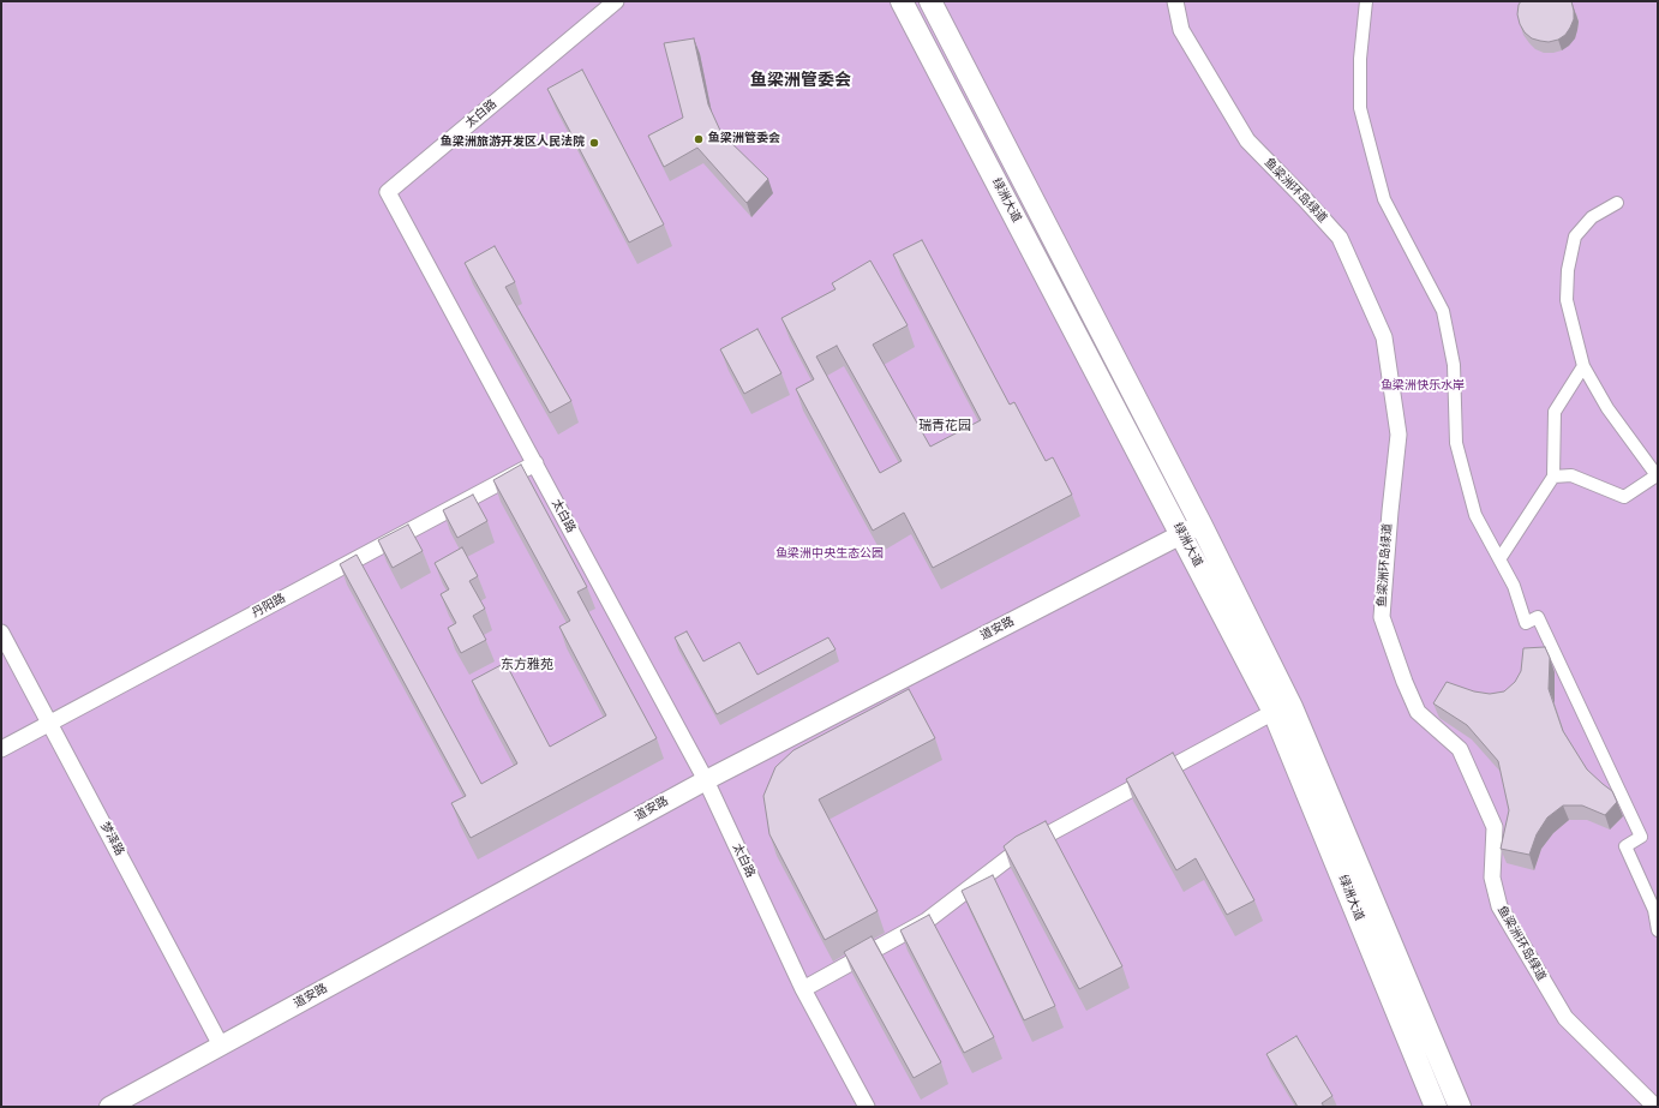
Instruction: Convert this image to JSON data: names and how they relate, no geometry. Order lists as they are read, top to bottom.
{
  "streets": {
    "main road": ["绿洲大道"],
    "street": [
      "太白路",
      "鱼梁洲环岛绿道",
      "丹阳路",
      "道安路",
      "梦泽路"
    ]
  },
  "crossings": [
    ["太白路", "丹阳路"],
    ["太白路", "道安路"],
    ["绿洲大道", "道安路"],
    ["丹阳路", "梦泽路"],
    ["道安路", "梦泽路"]
  ],
  "districts": ["鱼梁洲管委会", "瑞青花园", "东方雅苑"],
  "parks": ["鱼梁洲快乐水岸", "鱼梁洲中央生态公园"],
  "places": ["鱼梁洲管委会", "鱼梁洲旅游开发区人民法院"]
}
